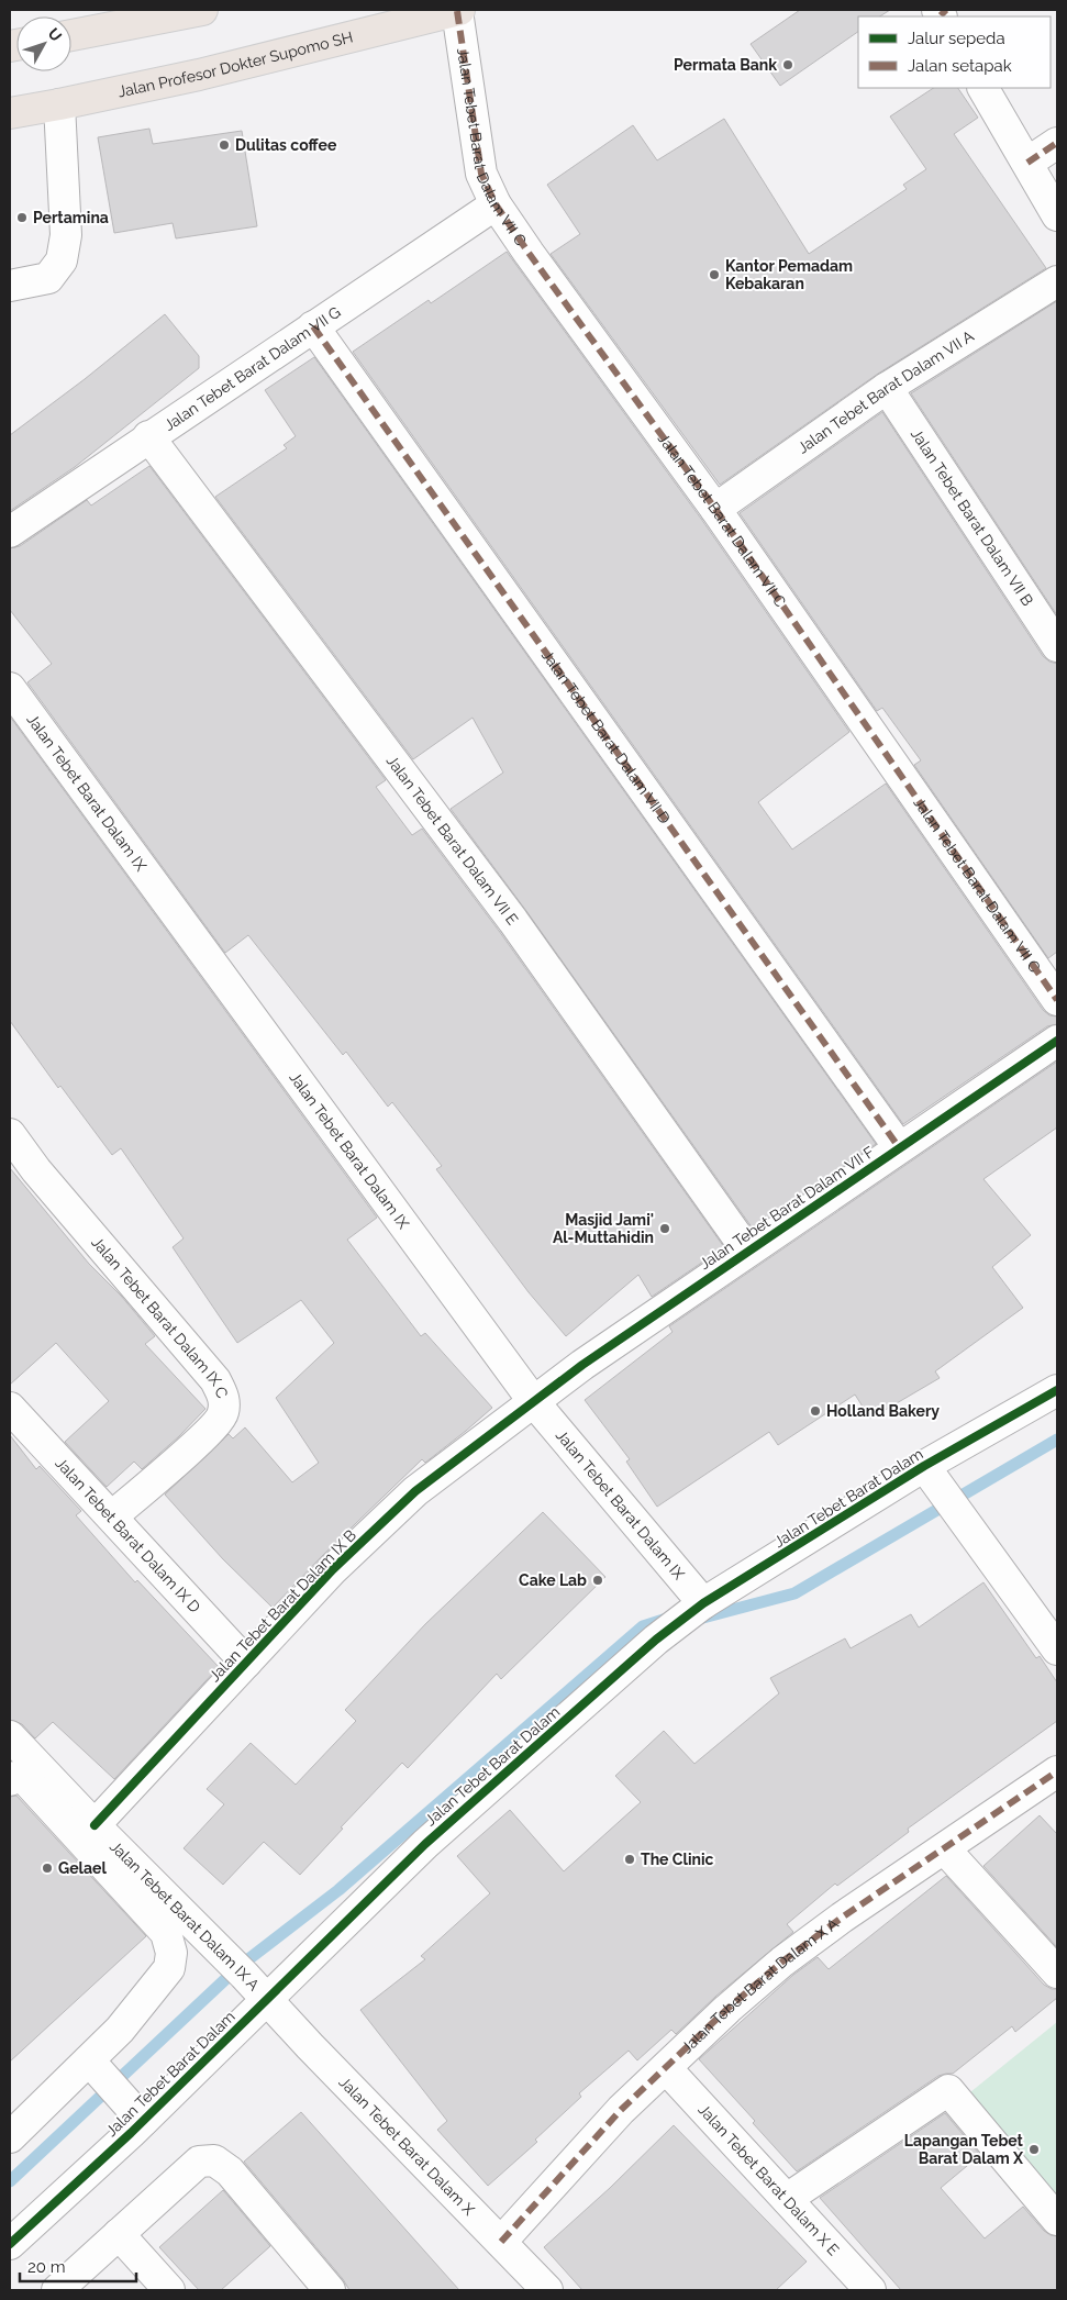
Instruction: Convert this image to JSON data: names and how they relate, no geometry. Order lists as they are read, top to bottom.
{
  "streets": {
    "main road": ["Jalan Profesor Dokter Supomo SH"],
    "street": [
      "Jalan Tebet Barat Dalam VII C",
      "Jalan Tebet Barat Dalam VII G",
      "Jalan Tebet Barat Dalam VII A",
      "Jalan Tebet Barat Dalam VII B",
      "Jalan Tebet Barat Dalam VII D",
      "Jalan Tebet Barat Dalam IX",
      "Jalan Tebet Barat Dalam VII E",
      "Jalan Tebet Barat Dalam VII F",
      "Jalan Tebet Barat Dalam IX C",
      "Jalan Tebet Barat Dalam",
      "Jalan Tebet Barat Dalam IX D",
      "Jalan Tebet Barat Dalam IX B",
      "Jalan Tebet Barat Dalam IX A",
      "Jalan Tebet Barat Dalam X A",
      "Jalan Tebet Barat Dalam X",
      "Jalan Tebet Barat Dalam X E"
    ]
  },
  "crossings": [
    ["Jalan Profesor Dokter Supomo SH", "Jalan Tebet Barat Dalam VII C"],
    ["Jalan Tebet Barat Dalam VII C", "Jalan Tebet Barat Dalam VII G"],
    ["Jalan Tebet Barat Dalam VII C", "Jalan Tebet Barat Dalam VII A"],
    ["Jalan Tebet Barat Dalam VII G", "Jalan Tebet Barat Dalam VII D"],
    ["Jalan Tebet Barat Dalam VII G", "Jalan Tebet Barat Dalam VII E"],
    ["Jalan Tebet Barat Dalam VII A", "Jalan Tebet Barat Dalam VII B"],
    ["Jalan Tebet Barat Dalam VII D", "Jalan Tebet Barat Dalam VII F"],
    ["Jalan Tebet Barat Dalam IX", "Jalan Tebet Barat Dalam VII F"],
    ["Jalan Tebet Barat Dalam IX", "Jalan Tebet Barat Dalam"],
    ["Jalan Tebet Barat Dalam IX", "Jalan Tebet Barat Dalam IX B"],
    ["Jalan Tebet Barat Dalam VII E", "Jalan Tebet Barat Dalam VII F"],
    ["Jalan Tebet Barat Dalam VII F", "Jalan Tebet Barat Dalam IX B"],
    ["Jalan Tebet Barat Dalam IX C", "Jalan Tebet Barat Dalam IX D"],
    ["Jalan Tebet Barat Dalam", "Jalan Tebet Barat Dalam IX A"],
    ["Jalan Tebet Barat Dalam", "Jalan Tebet Barat Dalam X"],
    ["Jalan Tebet Barat Dalam IX D", "Jalan Tebet Barat Dalam IX B"],
    ["Jalan Tebet Barat Dalam IX B", "Jalan Tebet Barat Dalam IX A"],
    ["Jalan Tebet Barat Dalam IX A", "Jalan Tebet Barat Dalam X"],
    ["Jalan Tebet Barat Dalam X A", "Jalan Tebet Barat Dalam X"],
    ["Jalan Tebet Barat Dalam X A", "Jalan Tebet Barat Dalam X E"]
  ],
  "places": [
    "Permata Bank",
    "Dulitas coffee",
    "Pertamina",
    "Kantor Pemadam Kebakaran",
    "Masjid Jami' Al-Muttahidin",
    "Holland Bakery",
    "Cake Lab",
    "The Clinic",
    "Gelael",
    "Lapangan Tebet Barat Dalam X"
  ],
  "legend": ["Jalur sepeda", "Jalan setapak"],
  "scale_bar": "20 m",
  "north": "top right"
}
